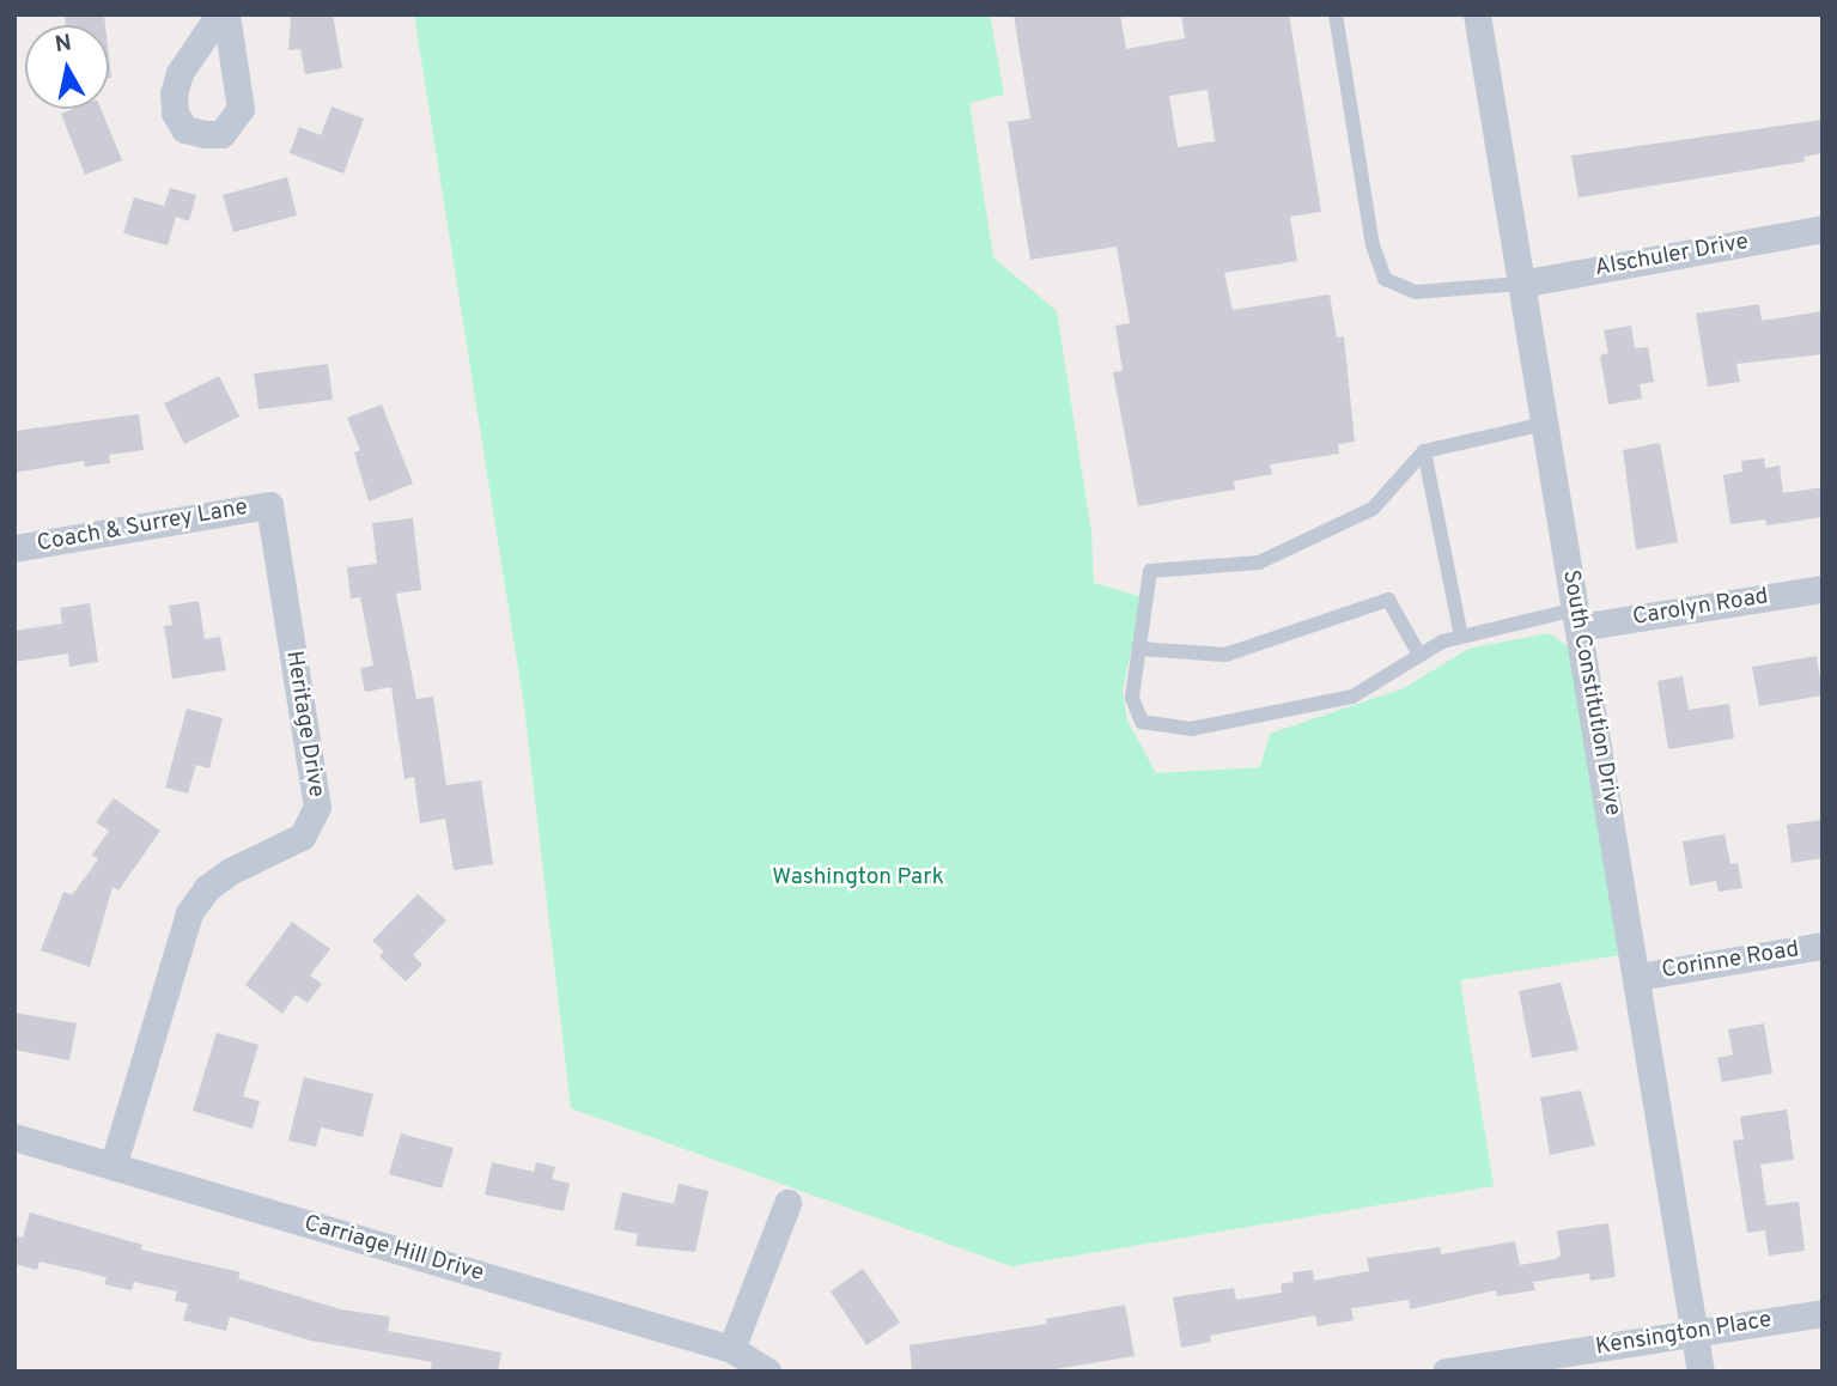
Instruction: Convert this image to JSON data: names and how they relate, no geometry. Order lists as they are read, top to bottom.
{
  "streets": {
    "street": [
      "Alschuler Drive",
      "Coach & Surrey Lane",
      "Carolyn Road",
      "South Constitution Drive",
      "Heritage Drive",
      "Corinne Road",
      "Carriage Hill Drive",
      "Kensington Place"
    ]
  },
  "crossings": [
    ["Alschuler Drive", "South Constitution Drive"],
    ["Coach & Surrey Lane", "Heritage Drive"],
    ["Carolyn Road", "South Constitution Drive"],
    ["South Constitution Drive", "Corinne Road"],
    ["South Constitution Drive", "Kensington Place"],
    ["Heritage Drive", "Carriage Hill Drive"]
  ],
  "parks": ["Washington Park"],
  "north": "top"
}
